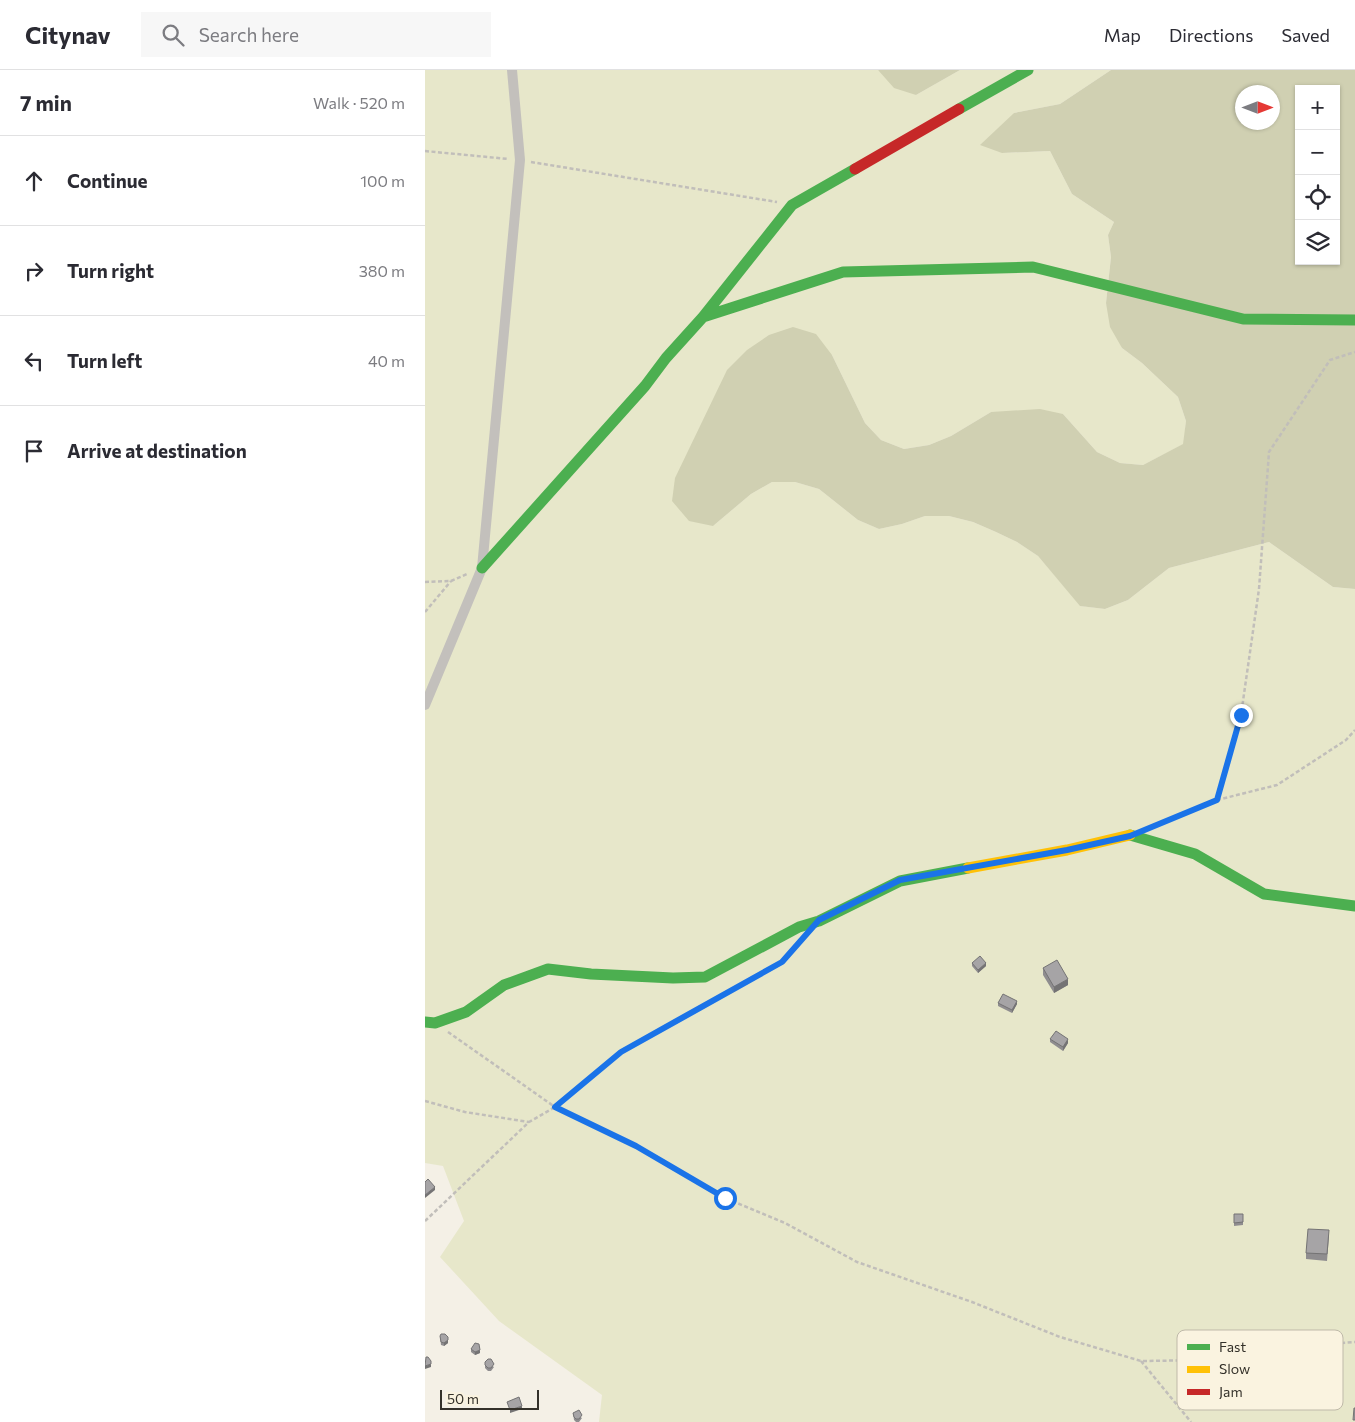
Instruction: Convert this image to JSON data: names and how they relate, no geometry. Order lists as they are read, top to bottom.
{
  "legend": ["Fast", "Slow", "Jam"],
  "scale_bar": "50 m",
  "north": "right",
  "page": {
    "header": "Citynav",
    "search": "Search here",
    "nav": ["Map", "Directions", "Saved"],
    "heading": ["7 min", "Walk · 520 m"],
    "map_buttons": ["+", "−"],
    "list": [
      ["Continue", "100 m"],
      ["Turn right", "380 m"],
      ["Turn left", "40 m"],
      "Arrive at destination"
    ],
    "scale": "50 m"
  }
}
